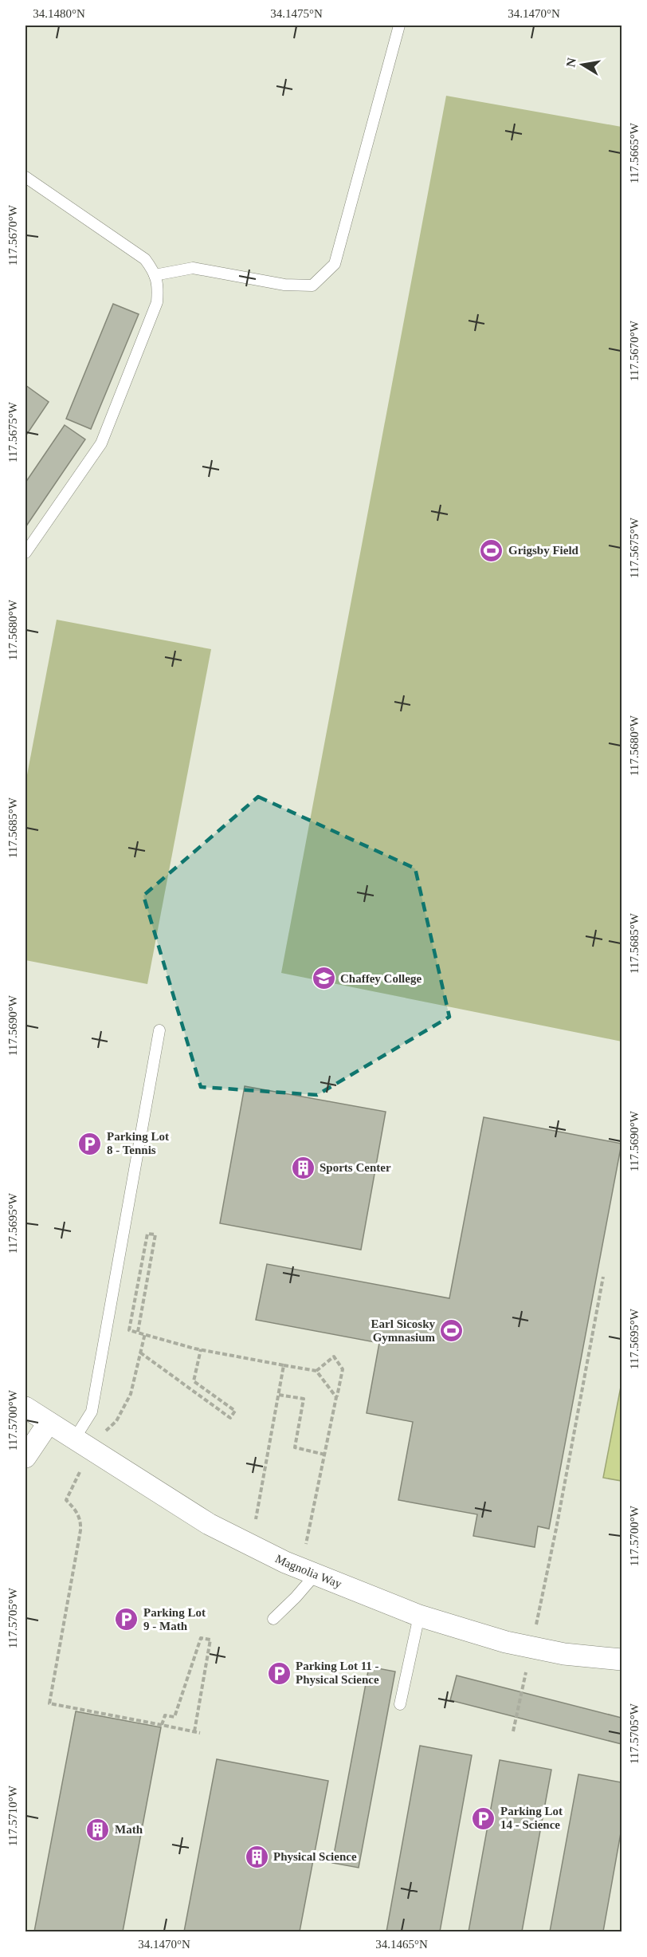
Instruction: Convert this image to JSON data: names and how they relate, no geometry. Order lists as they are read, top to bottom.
{
  "streets": {
    "street": ["Magnolia Way"]
  },
  "places": {
    "sports": ["Grigsby Field", "Earl Sicosky Gymnasium"],
    "school or university": ["Chaffey College"],
    "parking": [
      "Parking Lot 8 - Tennis",
      "Parking Lot 9 - Math",
      "Parking Lot 11 - Physical Science",
      "Parking Lot 14 - Science"
    ],
    "building": ["Sports Center", "Math", "Physical Science"]
  },
  "north": "left",
  "coordinates": [
    "34.1480°N",
    "34.1475°N",
    "34.1470°N",
    "117.5665°W",
    "117.5670°W",
    "117.5675°W",
    "117.5680°W",
    "117.5685°W",
    "117.5690°W",
    "117.5695°W",
    "117.5700°W",
    "117.5705°W",
    "117.5710°W",
    "34.1465°N"
  ]
}
